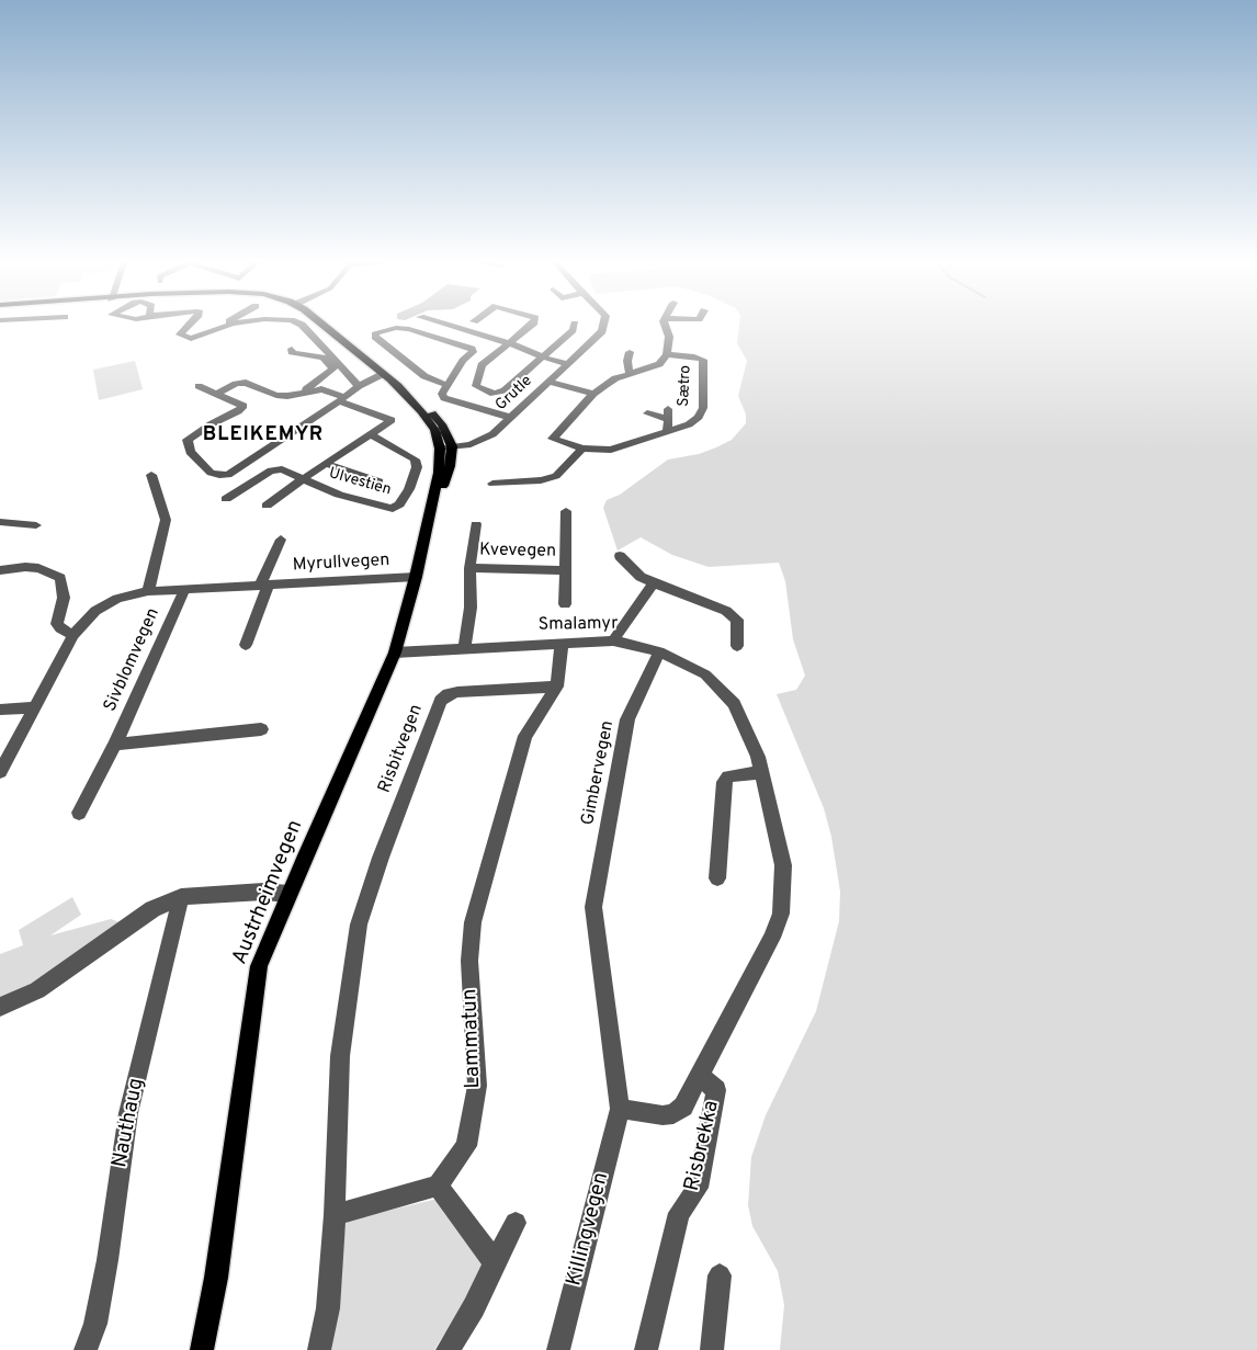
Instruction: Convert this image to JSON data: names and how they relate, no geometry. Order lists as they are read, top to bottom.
{
  "streets": {
    "main road": ["Austrheimvegen"],
    "street": [
      "Sætro",
      "Grutle",
      "Ulvestien",
      "Kvevegen",
      "Myrullvegen",
      "Smalamyr",
      "Sivblomvegen",
      "Risbitvegen",
      "Gimbervegen",
      "Lammatun",
      "Nauthaug",
      "Risbrekka",
      "Killingvegen"
    ]
  },
  "crossings": [
    ["Grutle", "Austrheimvegen"],
    ["Kvevegen", "Smalamyr"],
    ["Myrullvegen", "Sivblomvegen"],
    ["Myrullvegen", "Austrheimvegen"],
    ["Smalamyr", "Gimbervegen"],
    ["Smalamyr", "Austrheimvegen"],
    ["Smalamyr", "Risbrekka"],
    ["Risbitvegen", "Lammatun"],
    ["Gimbervegen", "Killingvegen"]
  ],
  "districts": ["BLEIKEMYR"]
}
